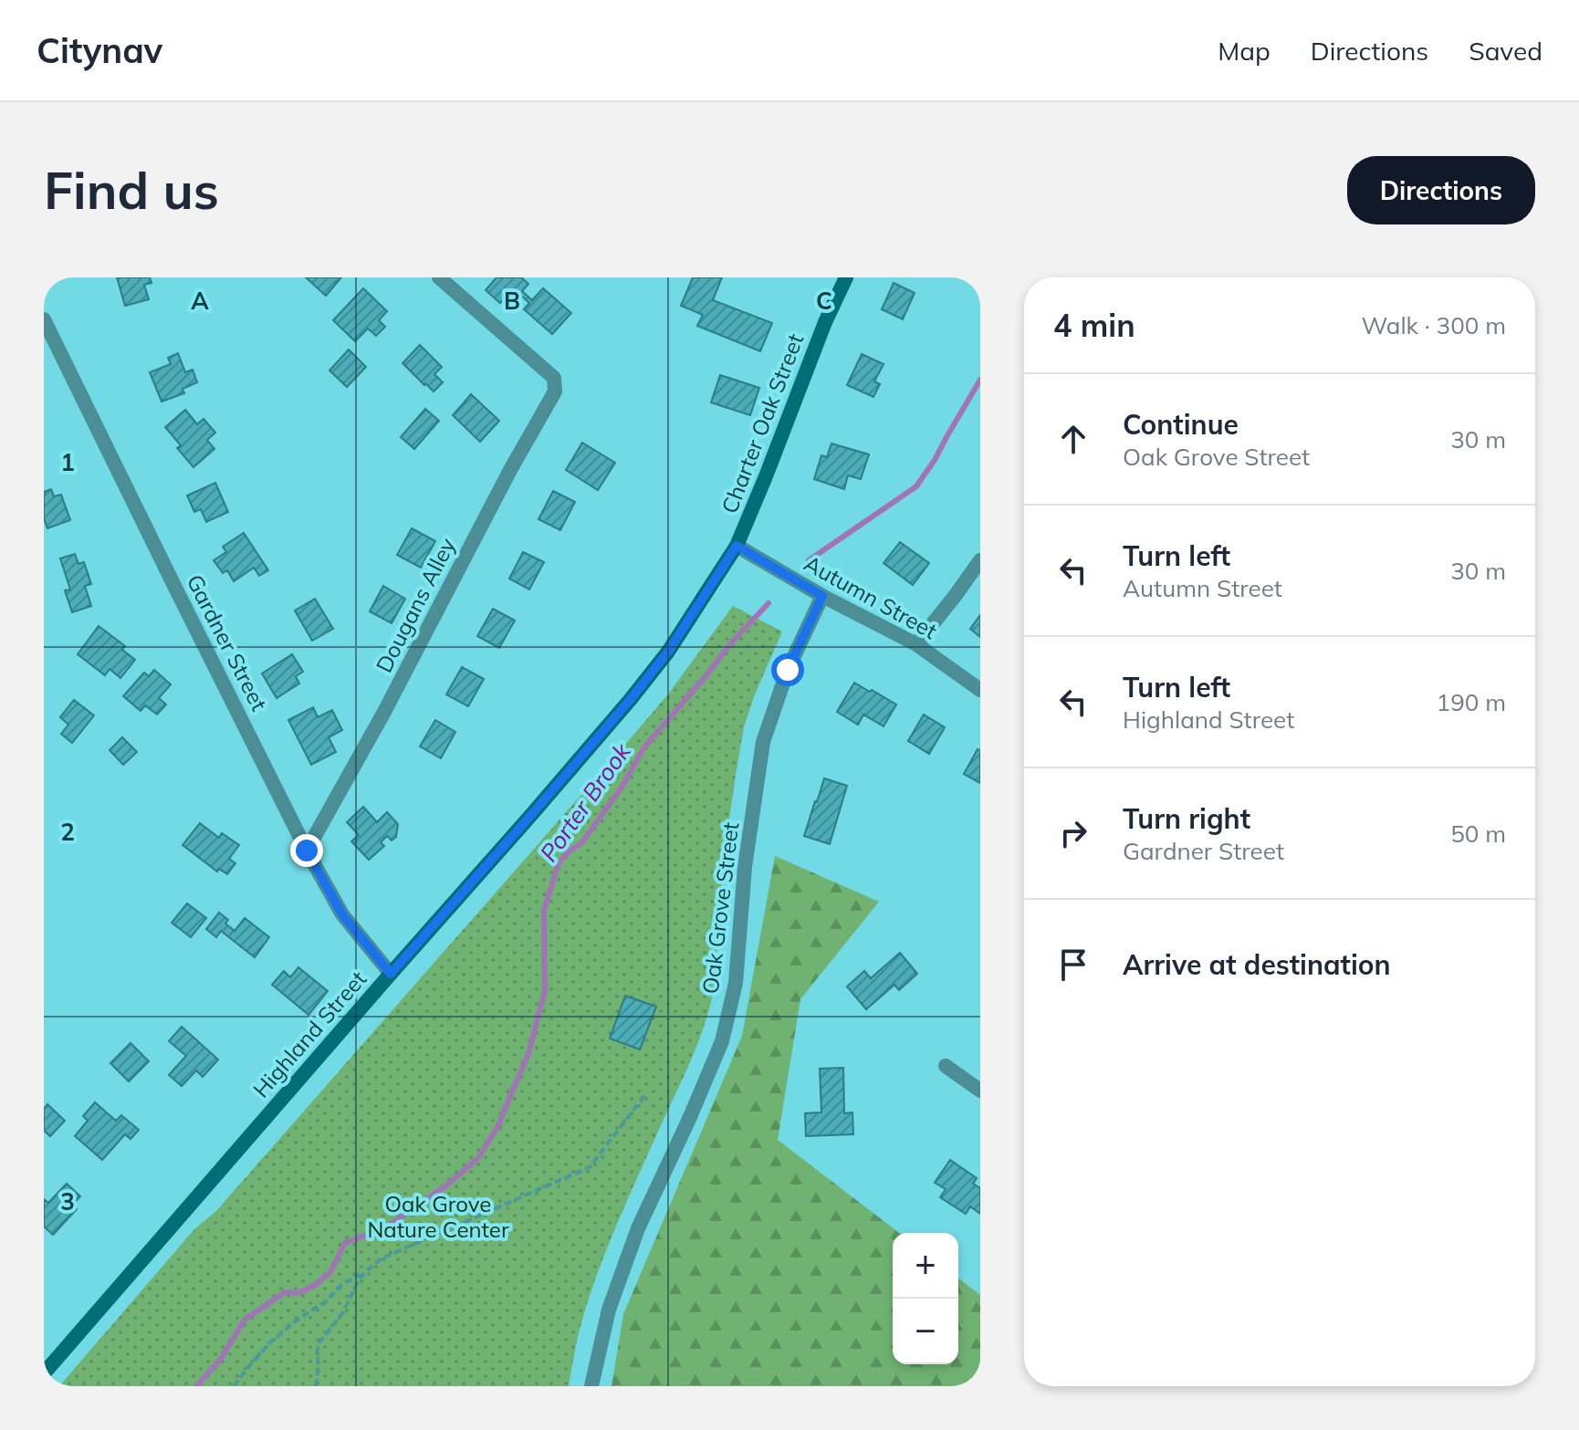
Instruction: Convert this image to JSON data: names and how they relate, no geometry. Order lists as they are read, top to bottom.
{
  "streets": {
    "main road": ["Charter Oak Street", "Highland Street"],
    "street": [
      "Autumn Street",
      "Dougans Alley",
      "Gardner Street",
      "Oak Grove Street"
    ]
  },
  "crossings": [
    ["Charter Oak Street", "Autumn Street"],
    ["Charter Oak Street", "Highland Street"],
    ["Autumn Street", "Oak Grove Street"],
    ["Autumn Street", "Highland Street"],
    ["Dougans Alley", "Gardner Street"],
    ["Gardner Street", "Highland Street"]
  ],
  "water": ["Porter Brook"],
  "parks": ["Oak Grove Nature Center"],
  "page": {
    "header": "Citynav",
    "nav": ["Map", "Directions", "Saved"],
    "buttons": "Directions",
    "title": "Find us",
    "heading": ["4 min", "Walk · 300 m"],
    "list": [
      ["Continue", "Oak Grove Street", "30 m"],
      ["Turn left", "Autumn Street", "30 m"],
      ["Turn left", "Highland Street", "190 m"],
      ["Turn right", "Gardner Street", "50 m"],
      "Arrive at destination"
    ],
    "map_buttons": ["+", "−"]
  },
  "grid": {
    "columns": ["A", "B", "C"],
    "rows": ["1", "2", "3"]
  }
}
